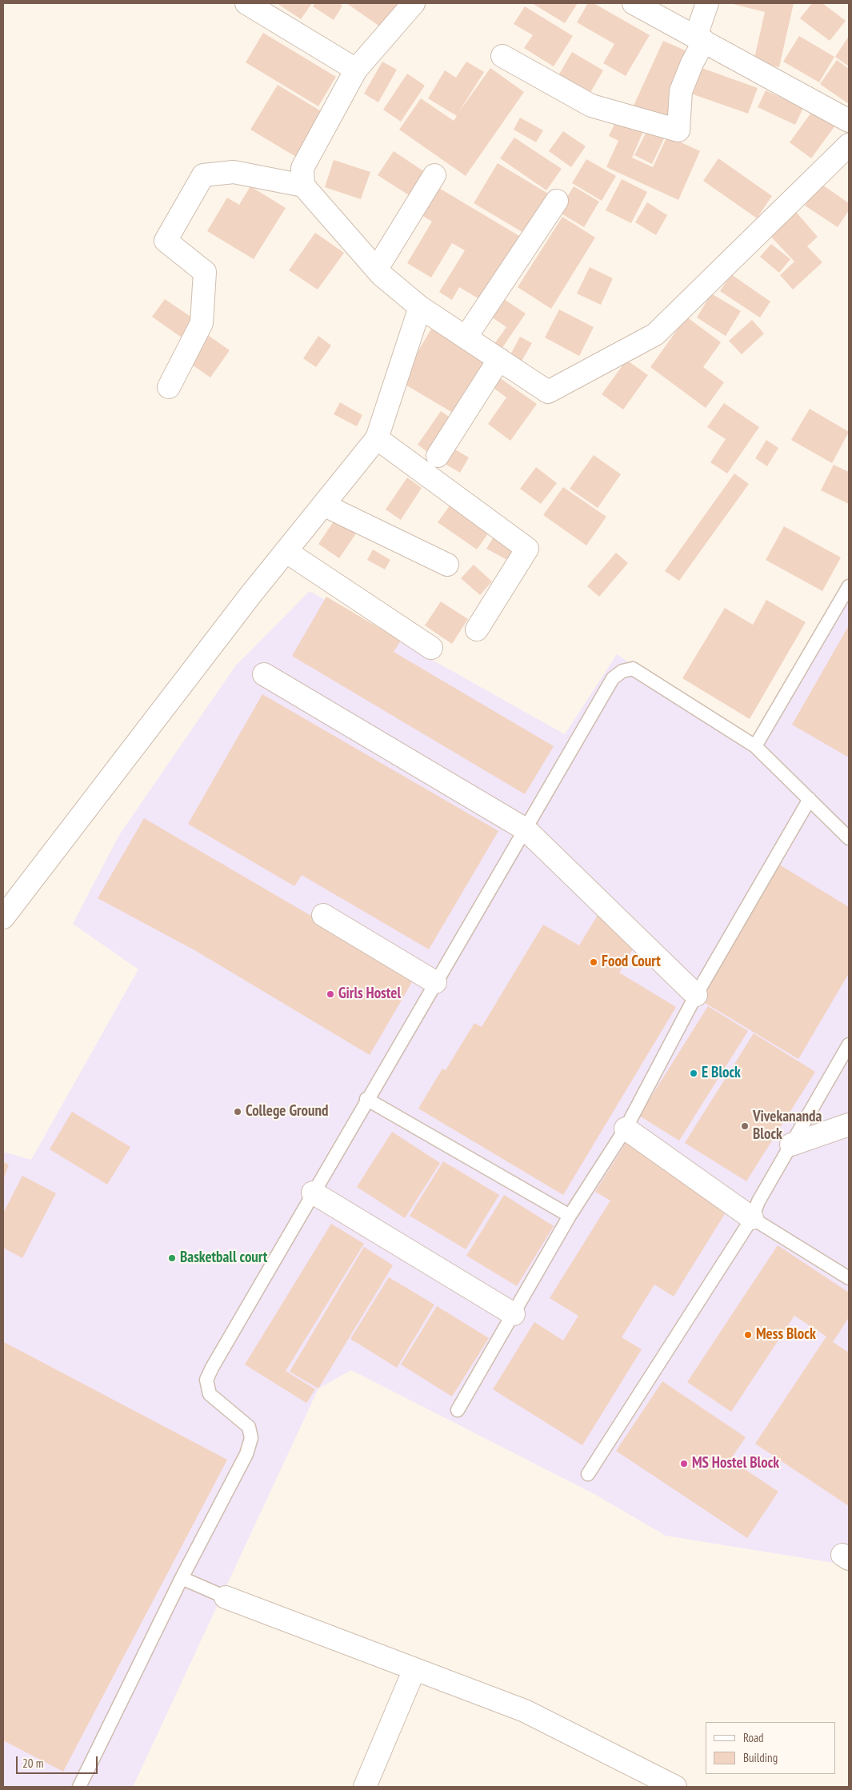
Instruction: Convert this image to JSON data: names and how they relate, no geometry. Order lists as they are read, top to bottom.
{
  "places": [
    "Food Court",
    "Girls Hostel",
    "E Block",
    "College Ground",
    "Vivekananda Block",
    "Basketball court",
    "Mess Block",
    "MS Hostel Block"
  ],
  "legend": ["Road", "Building"],
  "scale_bar": "20 m"
}
